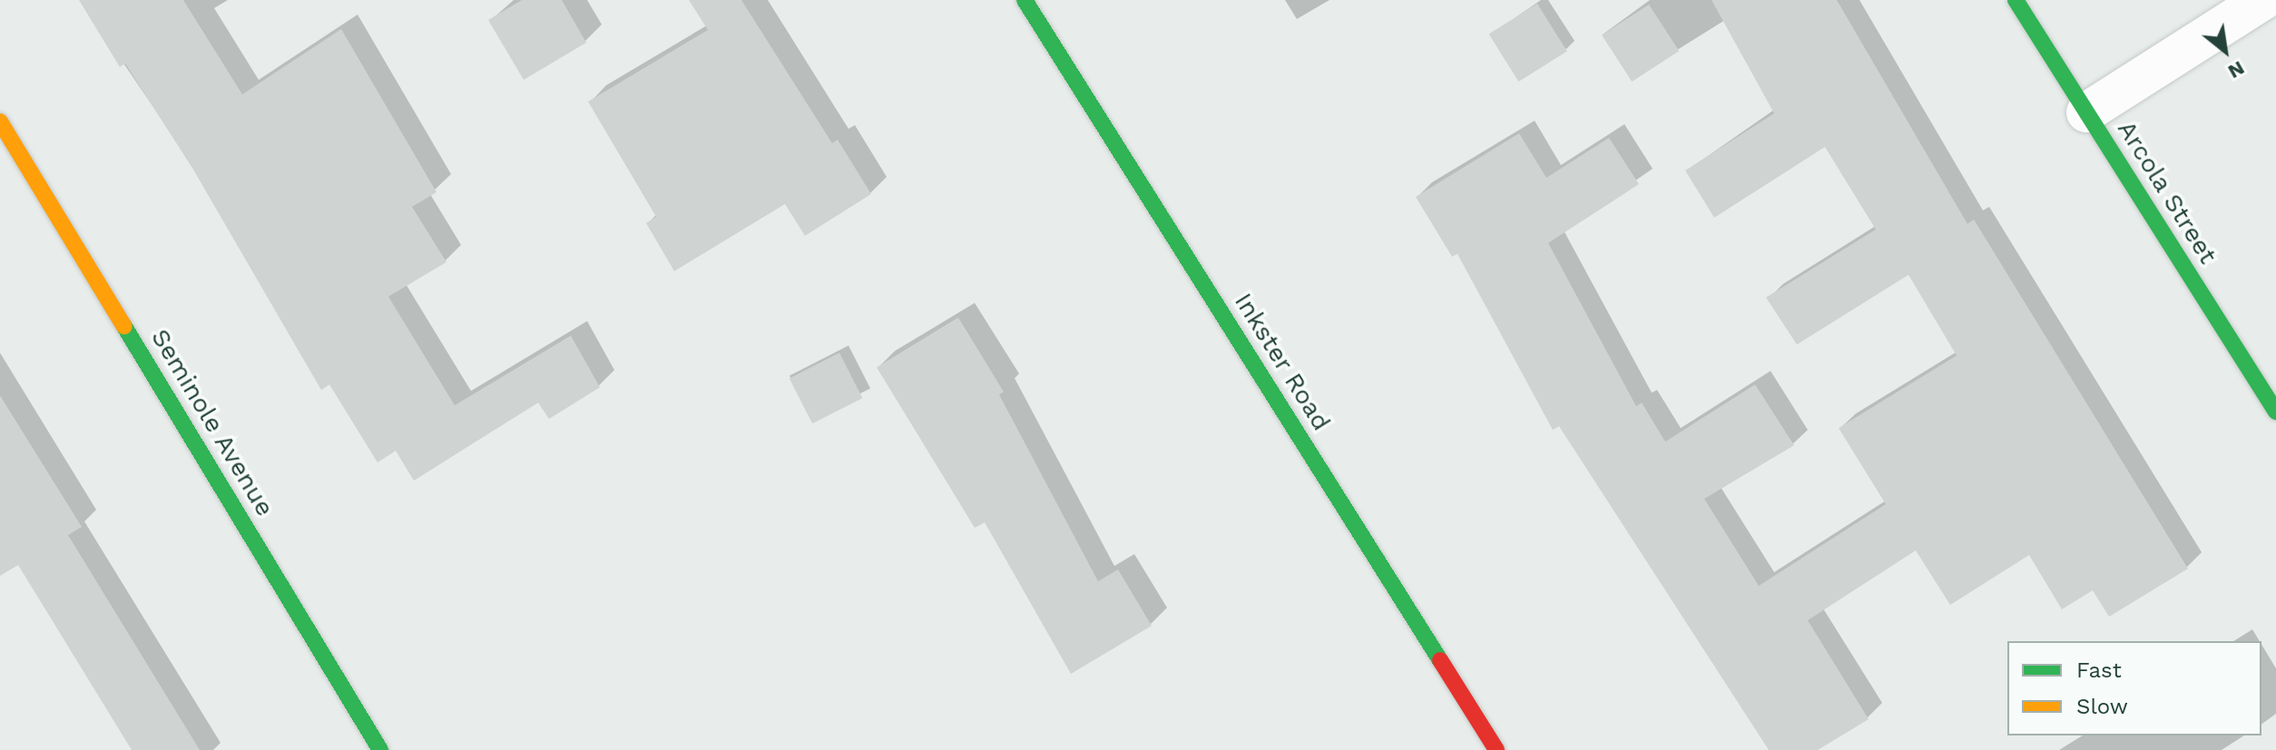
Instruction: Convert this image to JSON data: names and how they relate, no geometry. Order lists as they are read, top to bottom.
{
  "streets": {
    "street": ["Arcola Street", "Inkster Road", "Seminole Avenue"]
  },
  "legend": ["Fast", "Slow"],
  "north": "bottom right"
}
